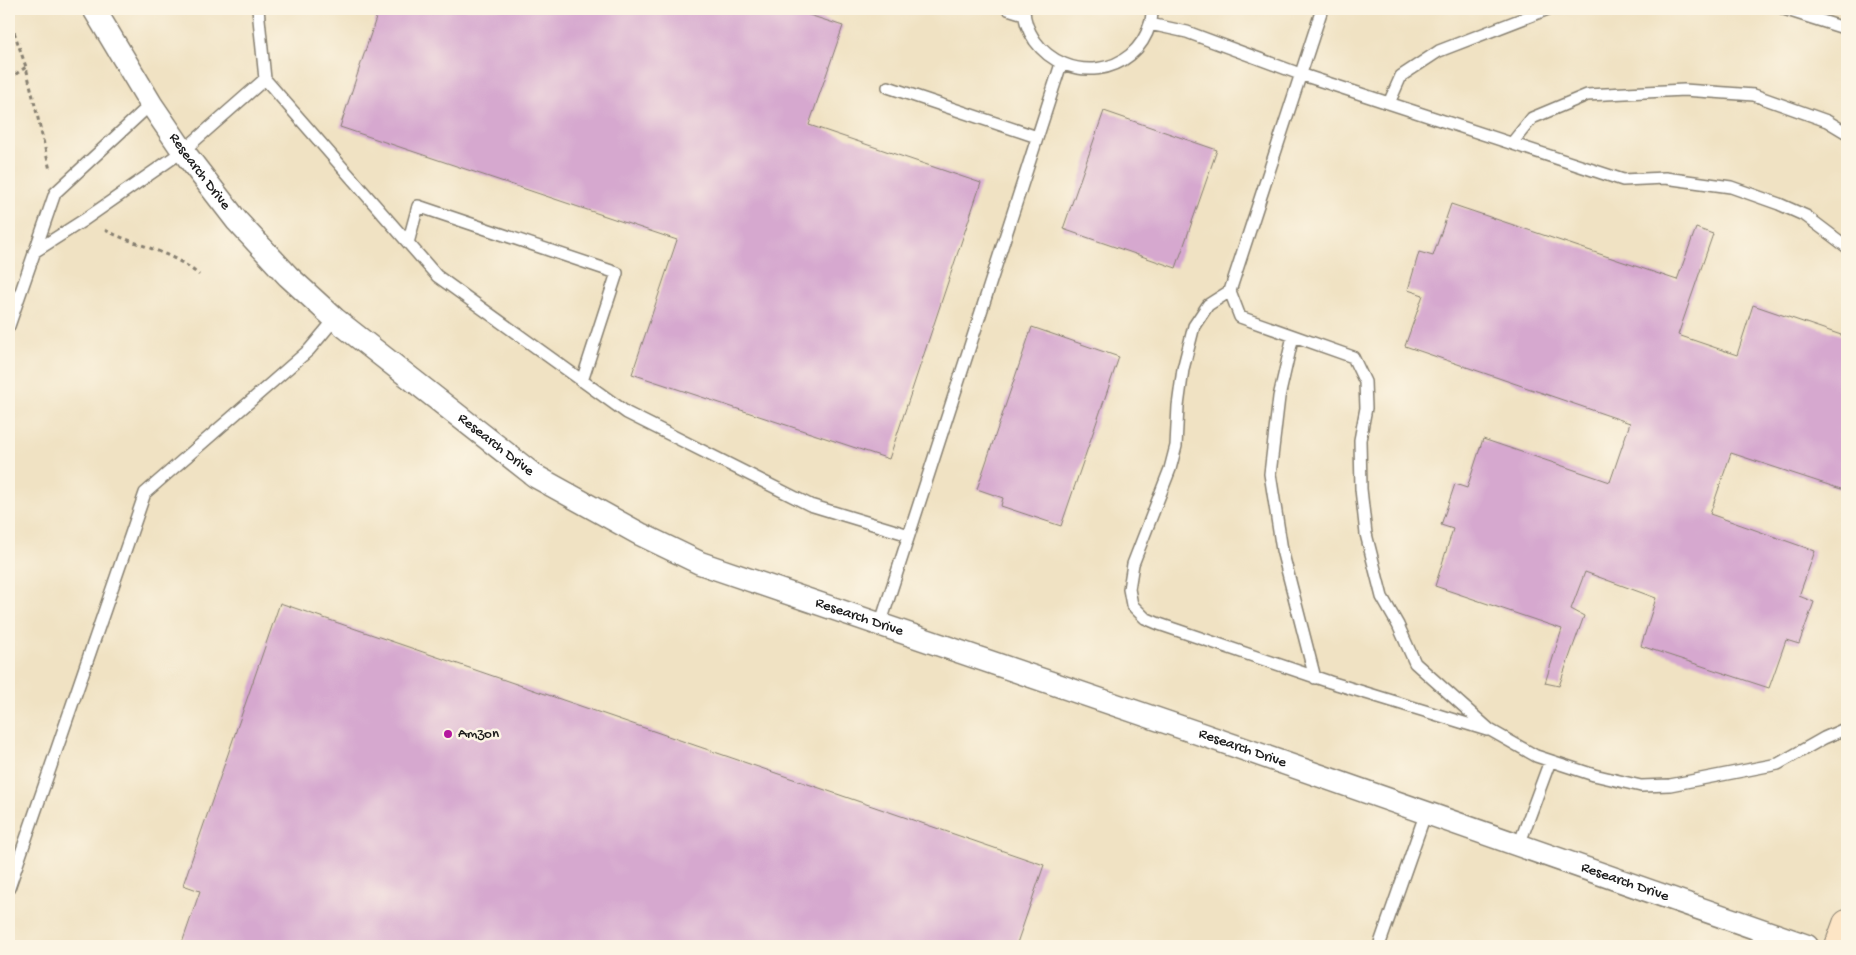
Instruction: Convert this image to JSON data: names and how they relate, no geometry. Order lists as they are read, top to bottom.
{
  "streets": {
    "street": ["Research Drive"]
  },
  "places": ["Amzon"]
}
